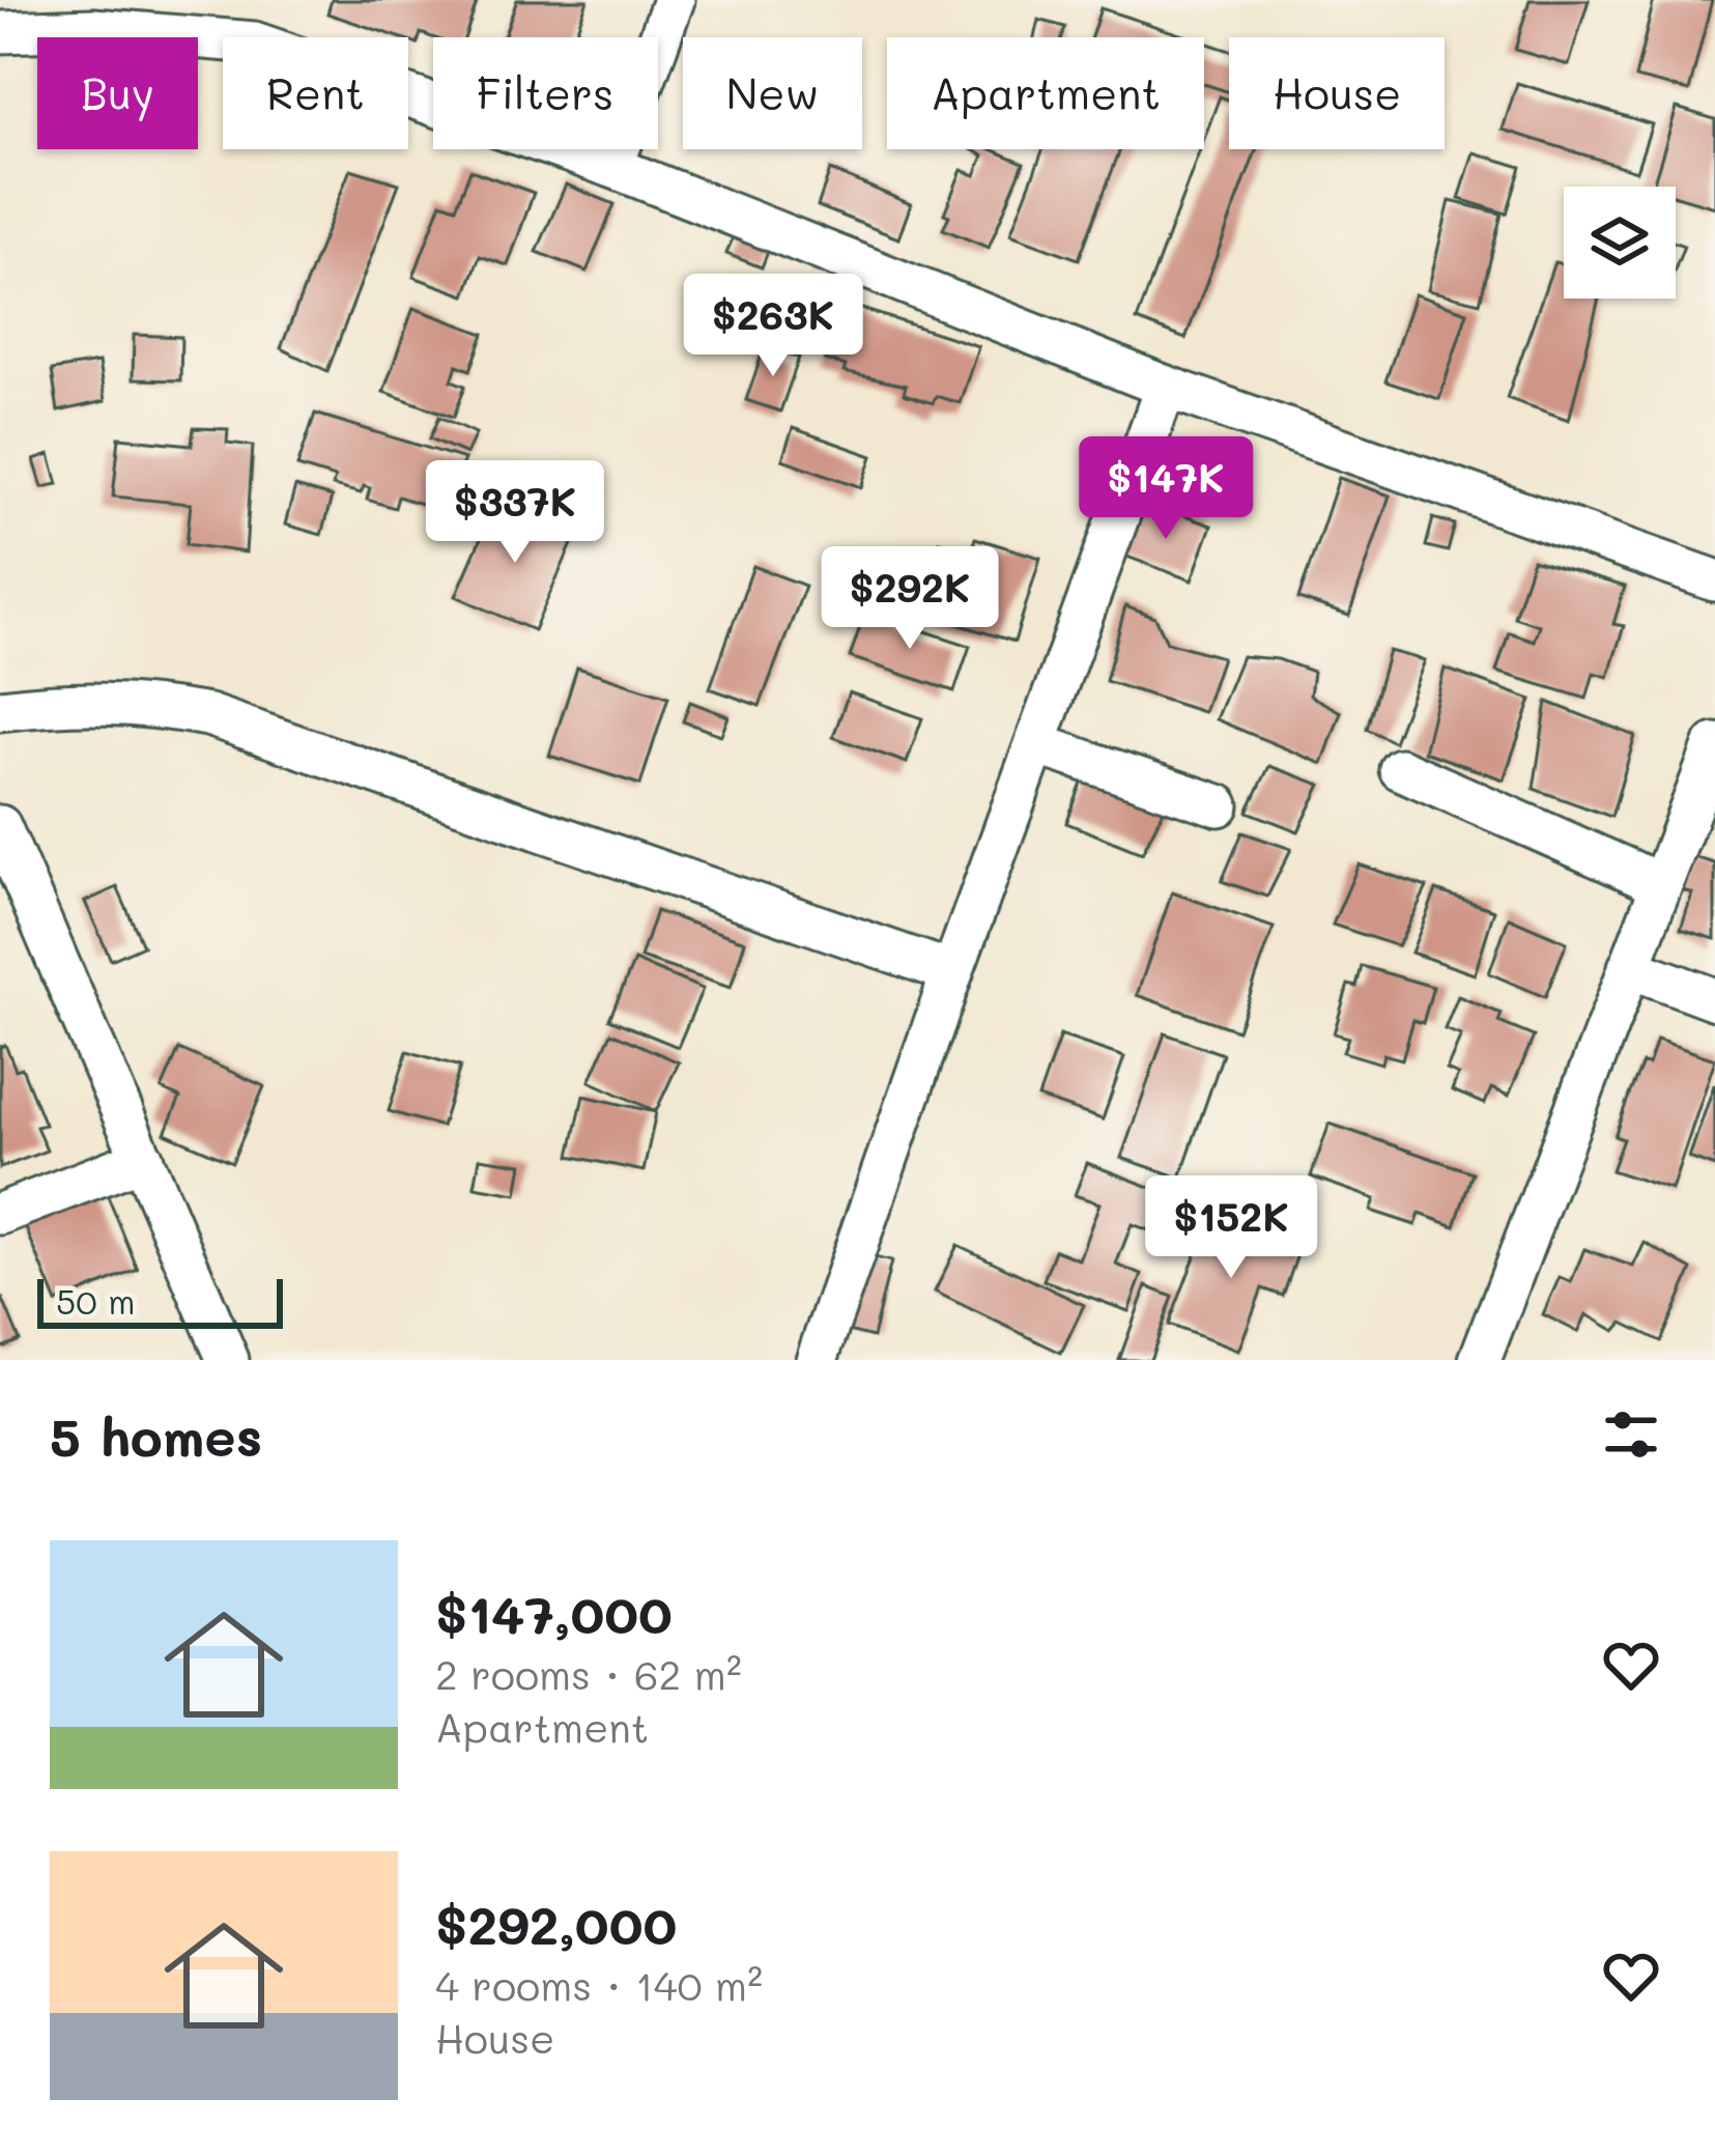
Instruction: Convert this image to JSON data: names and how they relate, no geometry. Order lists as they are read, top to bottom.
{
  "scale_bar": "50 m",
  "page": {
    "chip": [
      "Buy",
      "Rent",
      "Filters",
      "New",
      "Apartment",
      "House"
    ],
    "price": [
      "$263K",
      "$147K",
      "$337K",
      "$292K",
      "$152K"
    ],
    "scale": "50 m",
    "heading": "5 homes",
    "list": [
      {
        "name": "$147,000",
        "note": "2 rooms · 62 m² · Apartment"
      },
      {
        "name": "$292,000",
        "note": "4 rooms · 140 m² · House"
      }
    ]
  }
}
